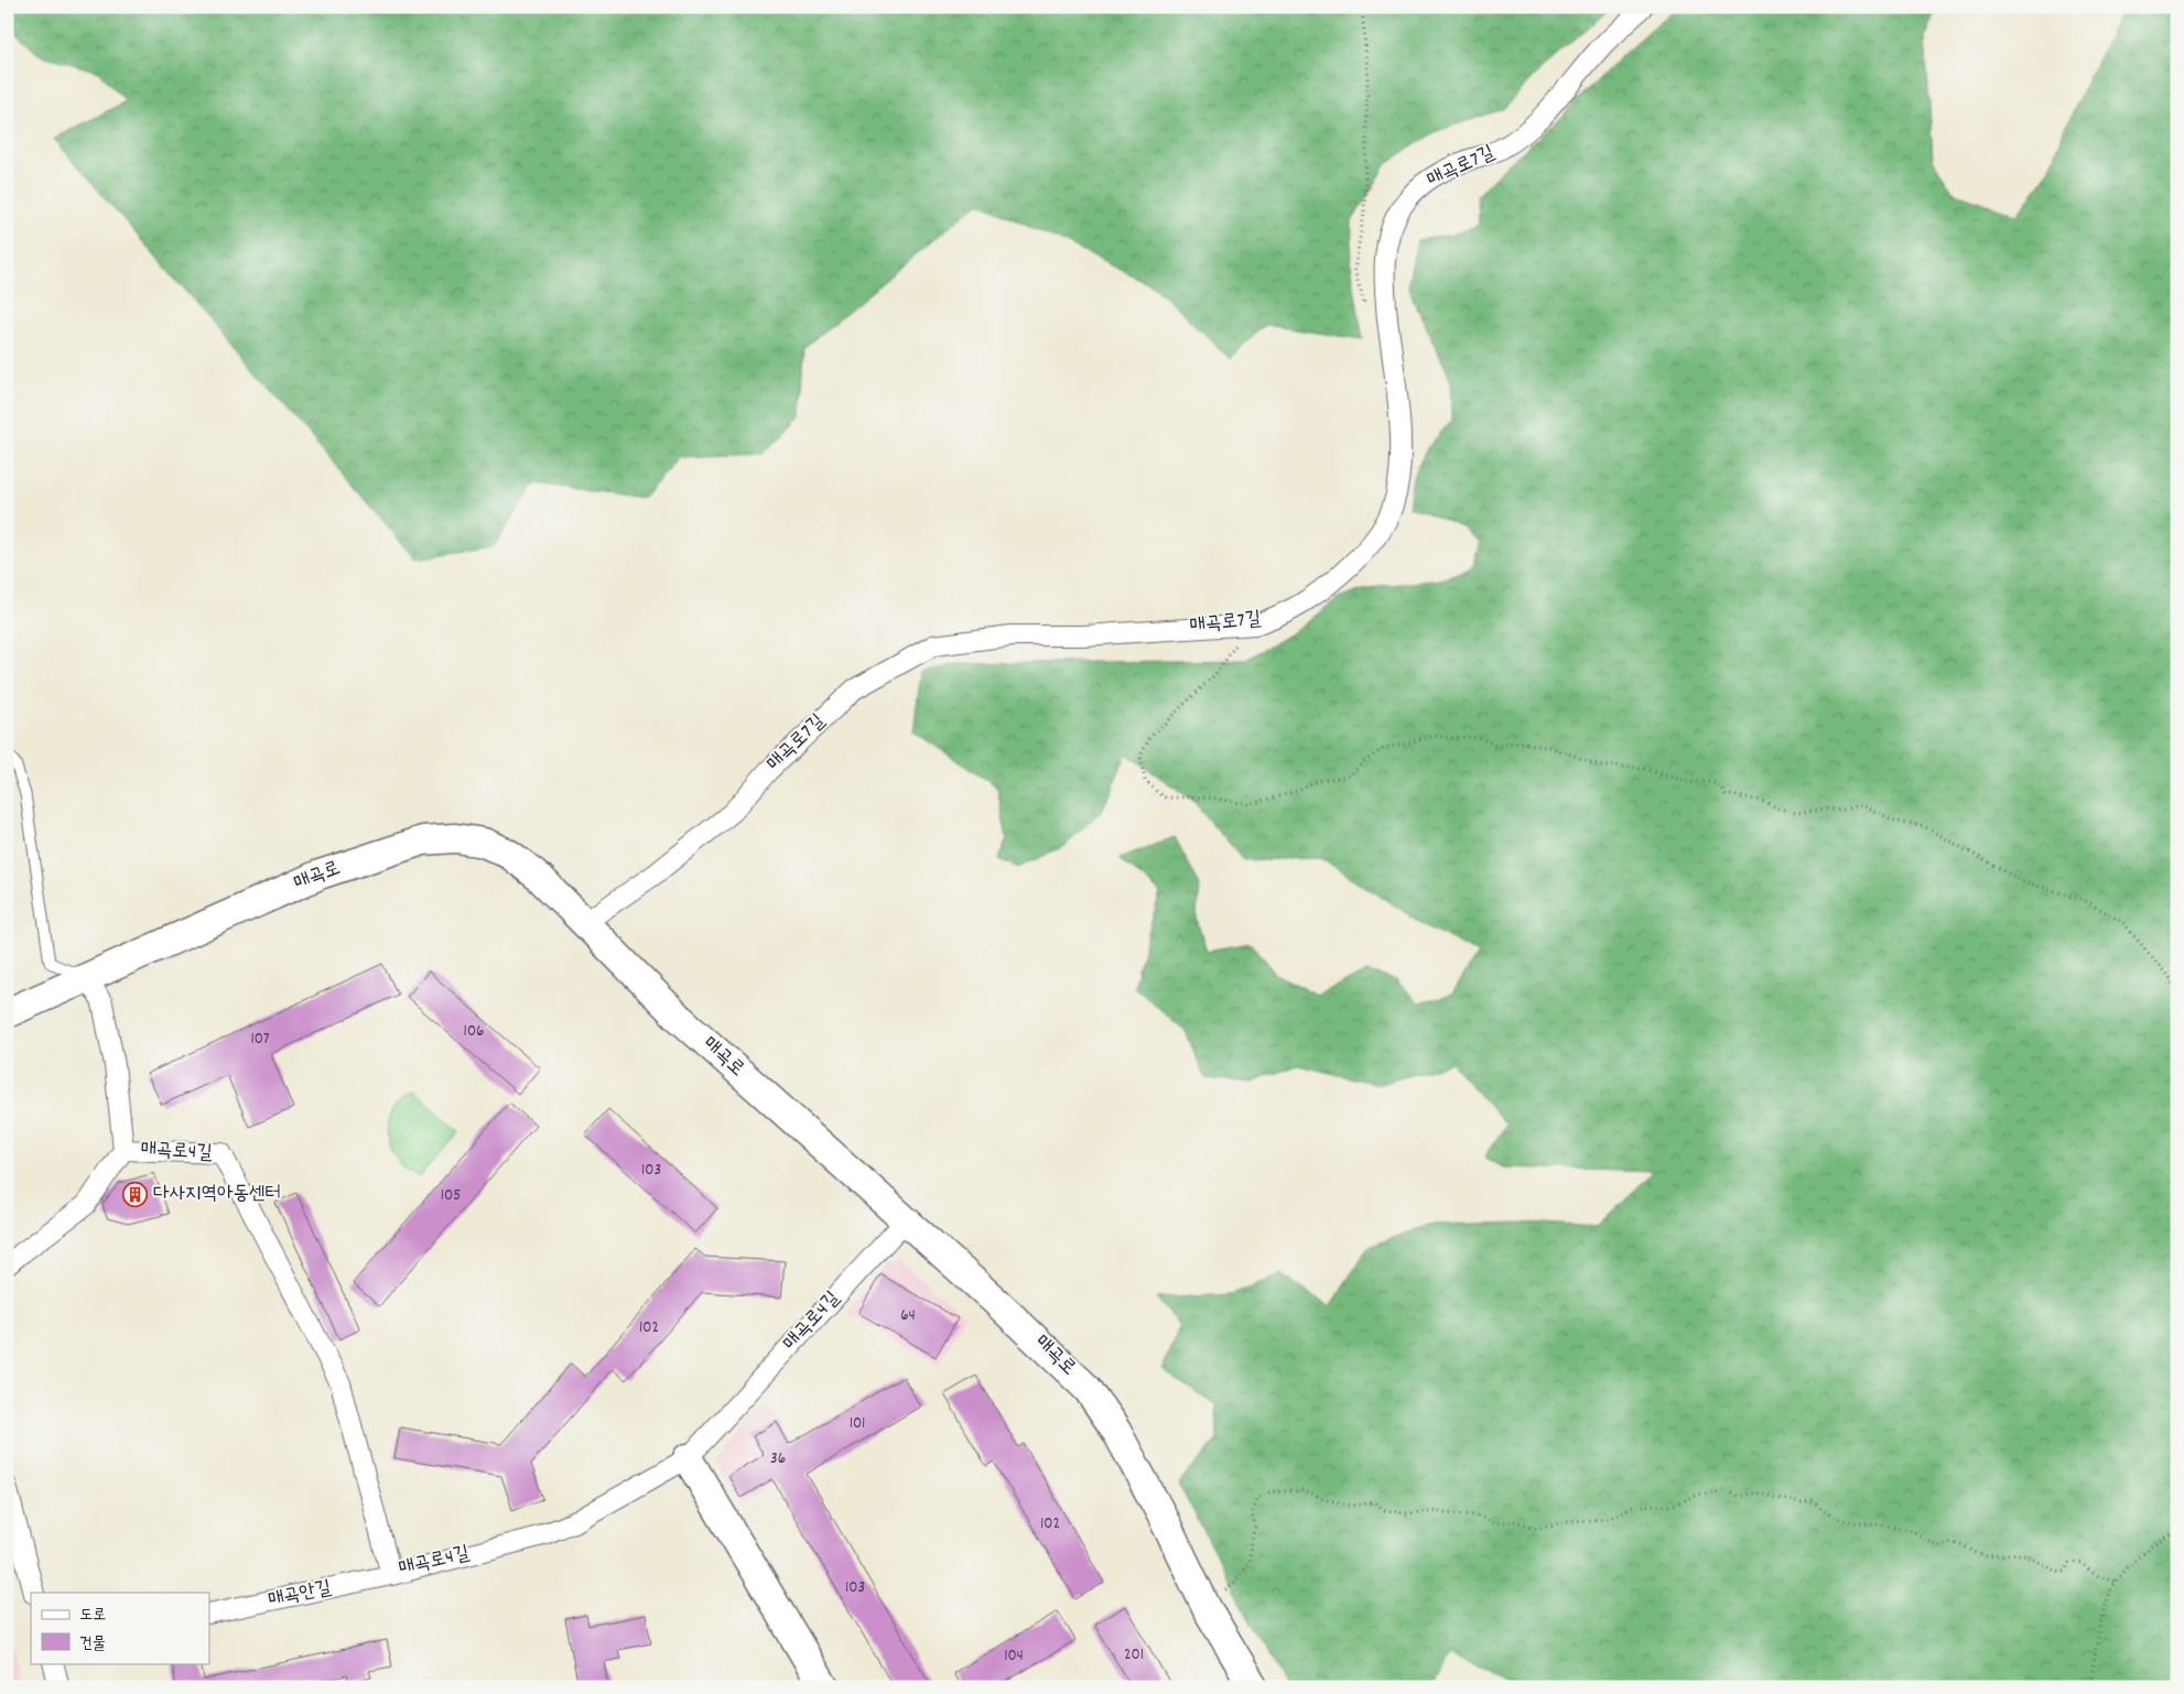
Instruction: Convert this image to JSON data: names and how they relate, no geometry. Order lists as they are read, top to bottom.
{
  "streets": {
    "street": [
      "매곡로7길",
      "매곡로",
      "매곡로4길",
      "매곡안길"
    ]
  },
  "crossings": [
    ["매곡로7길", "매곡로"],
    ["매곡로", "매곡로4길"],
    ["매곡로4길", "매곡안길"]
  ],
  "places": {
    "building": ["다사지역아동센터"]
  },
  "house_numbers": [
    "106",
    "107",
    "103",
    "105",
    "64",
    "102",
    "101",
    "36",
    "102",
    "103",
    "201",
    "104"
  ],
  "legend": ["도로", "건물"]
}
